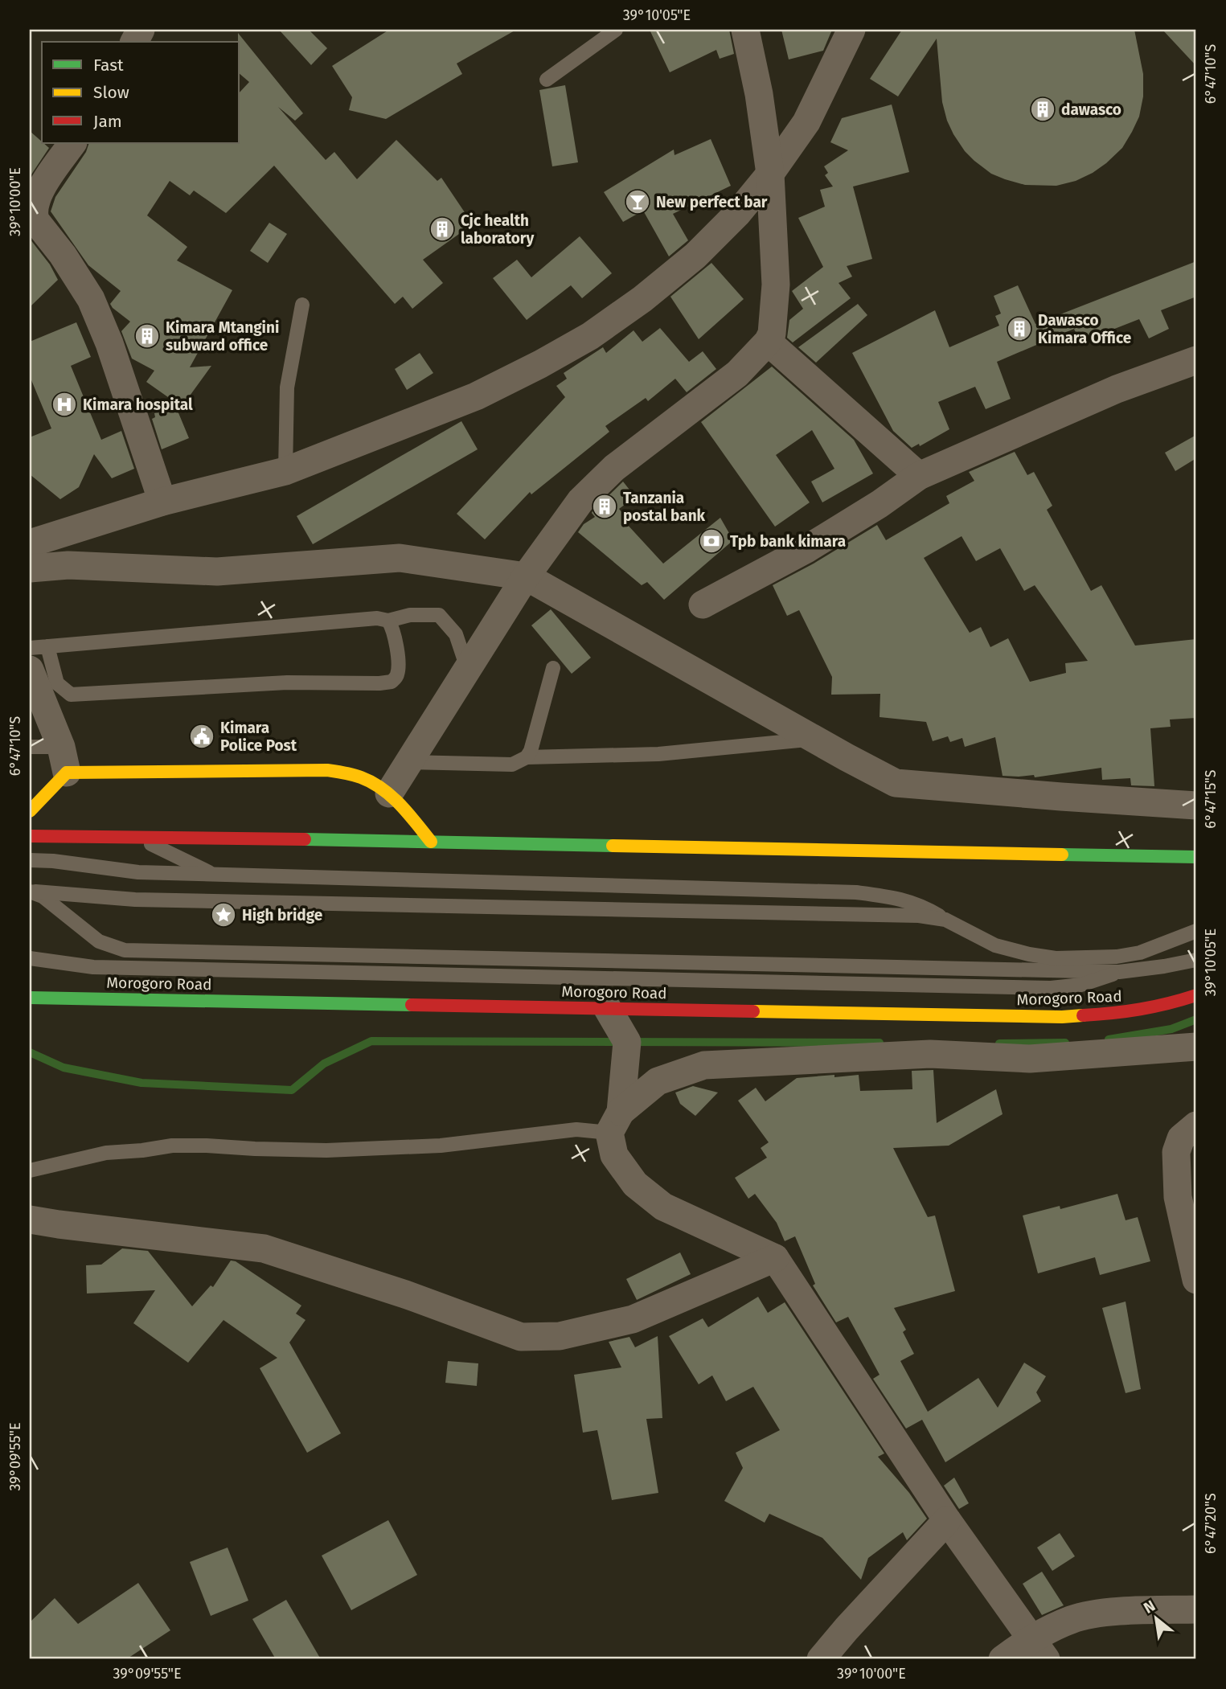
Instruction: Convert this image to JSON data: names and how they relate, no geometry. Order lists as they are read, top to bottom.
{
  "streets": {
    "main road": ["Morogoro Road"]
  },
  "places": {
    "building": [
      "dawasco",
      "Cjc health laboratory",
      "Dawasco Kimara Office",
      "Kimara Mtangini subward office",
      "Tanzania postal bank"
    ],
    "bar": ["New perfect bar"],
    "hospital": ["Kimara hospital"],
    "bank": ["Tpb bank kimara"],
    "public building": ["Kimara Police Post"],
    "place": ["High bridge"]
  },
  "legend": ["Fast", "Slow", "Jam"],
  "north": "top left",
  "coordinates": [
    "39°10'05\"E",
    "6°47'10\"S",
    "39°10'00\"E",
    "6°47'15\"S",
    "39°09'55\"E",
    "6°47'20\"S"
  ]
}
